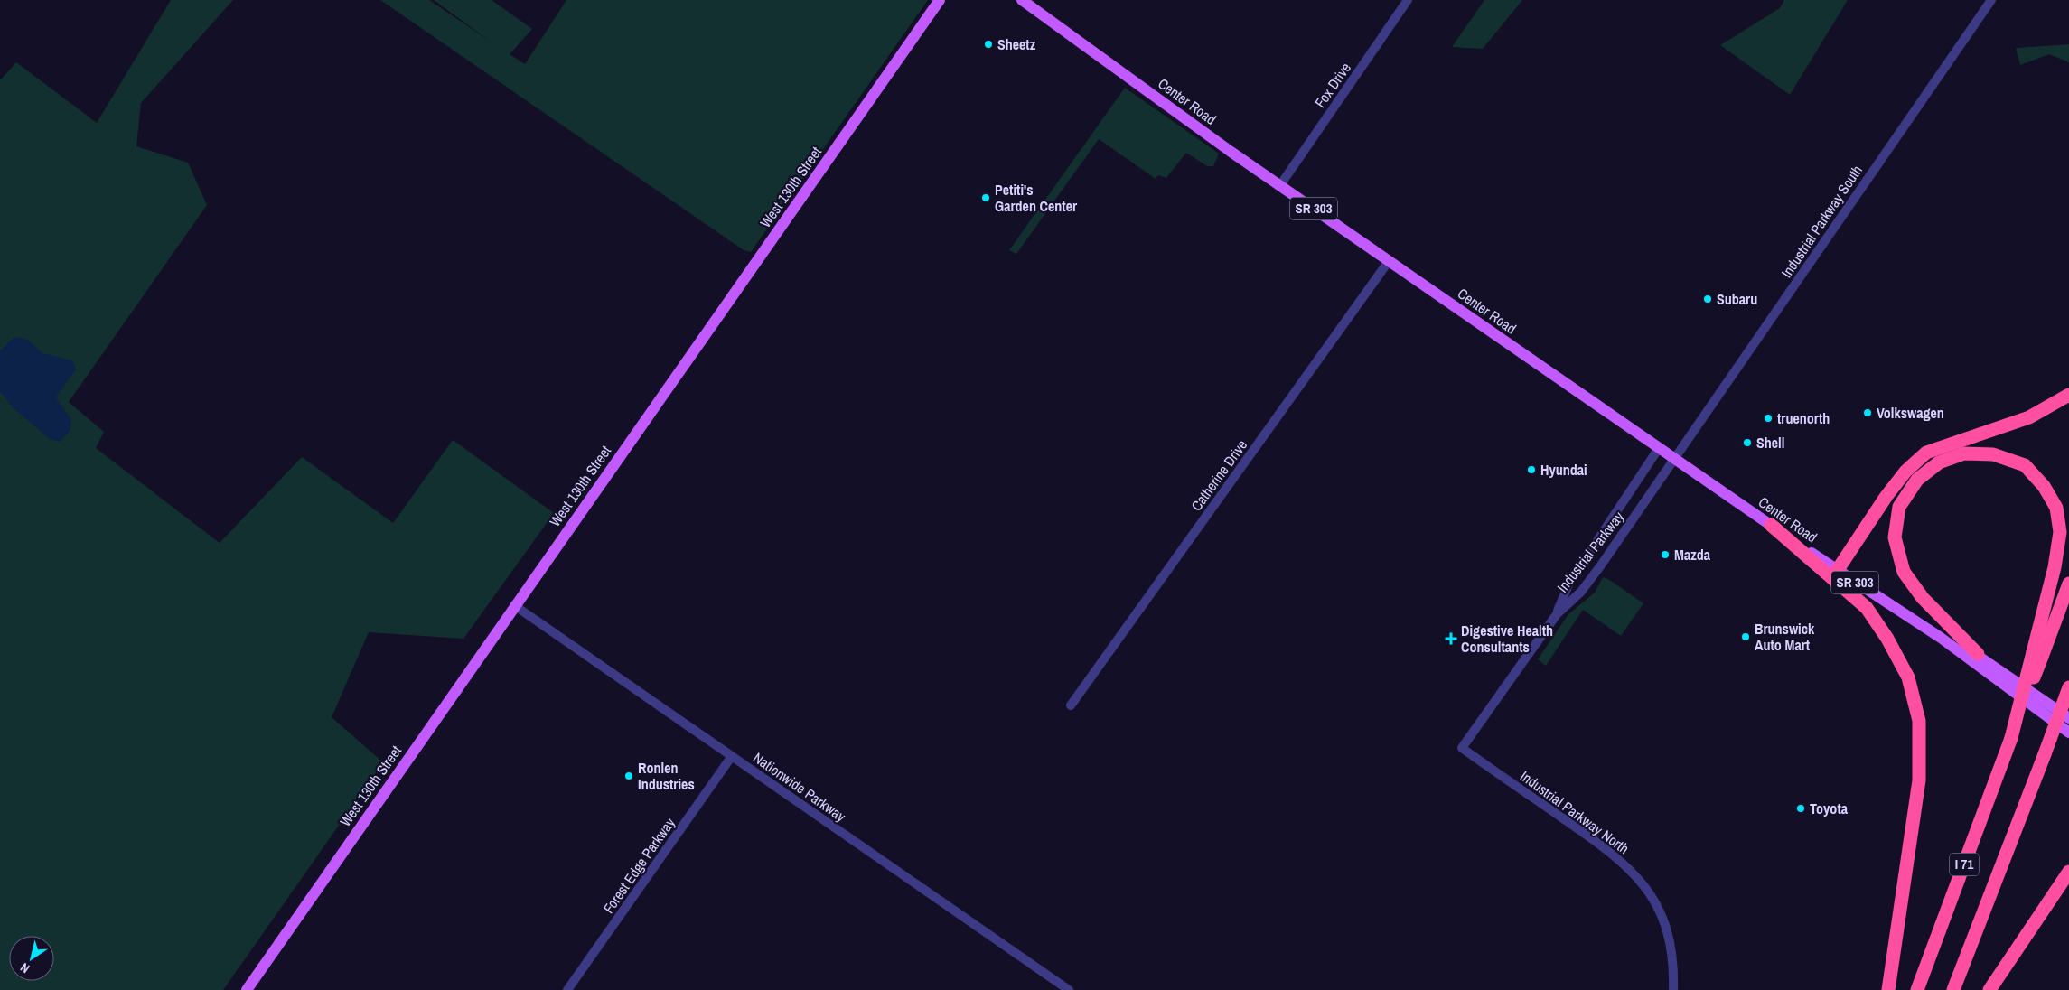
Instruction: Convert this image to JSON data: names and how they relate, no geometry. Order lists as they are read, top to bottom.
{
  "streets": {
    "highway": ["I 71"],
    "main road": ["Center Road", "West 130th Street", "SR 303"],
    "street": [
      "Fox Drive",
      "Industrial Parkway South",
      "Catherine Drive",
      "Industrial Parkway",
      "Nationwide Parkway",
      "Industrial Parkway North",
      "Forest Edge Parkway"
    ]
  },
  "crossings": [
    ["Fox Drive", "Center Road"],
    ["Center Road", "Industrial Parkway South"],
    ["Center Road", "Catherine Drive"],
    ["Center Road", "Industrial Parkway"],
    ["West 130th Street", "Nationwide Parkway"],
    ["Industrial Parkway South", "Industrial Parkway"],
    ["Industrial Parkway", "Industrial Parkway North"],
    ["Nationwide Parkway", "Forest Edge Parkway"]
  ],
  "places": {
    "other": [
      "Sheetz",
      "Petiti's Garden Center",
      "Subaru",
      "Volkswagen",
      "truenorth",
      "Shell",
      "Hyundai",
      "Mazda",
      "Brunswick Auto Mart",
      "Ronlen Industries",
      "Toyota"
    ],
    "health": ["Digestive Health Consultants"]
  },
  "north": "bottom left"
}
